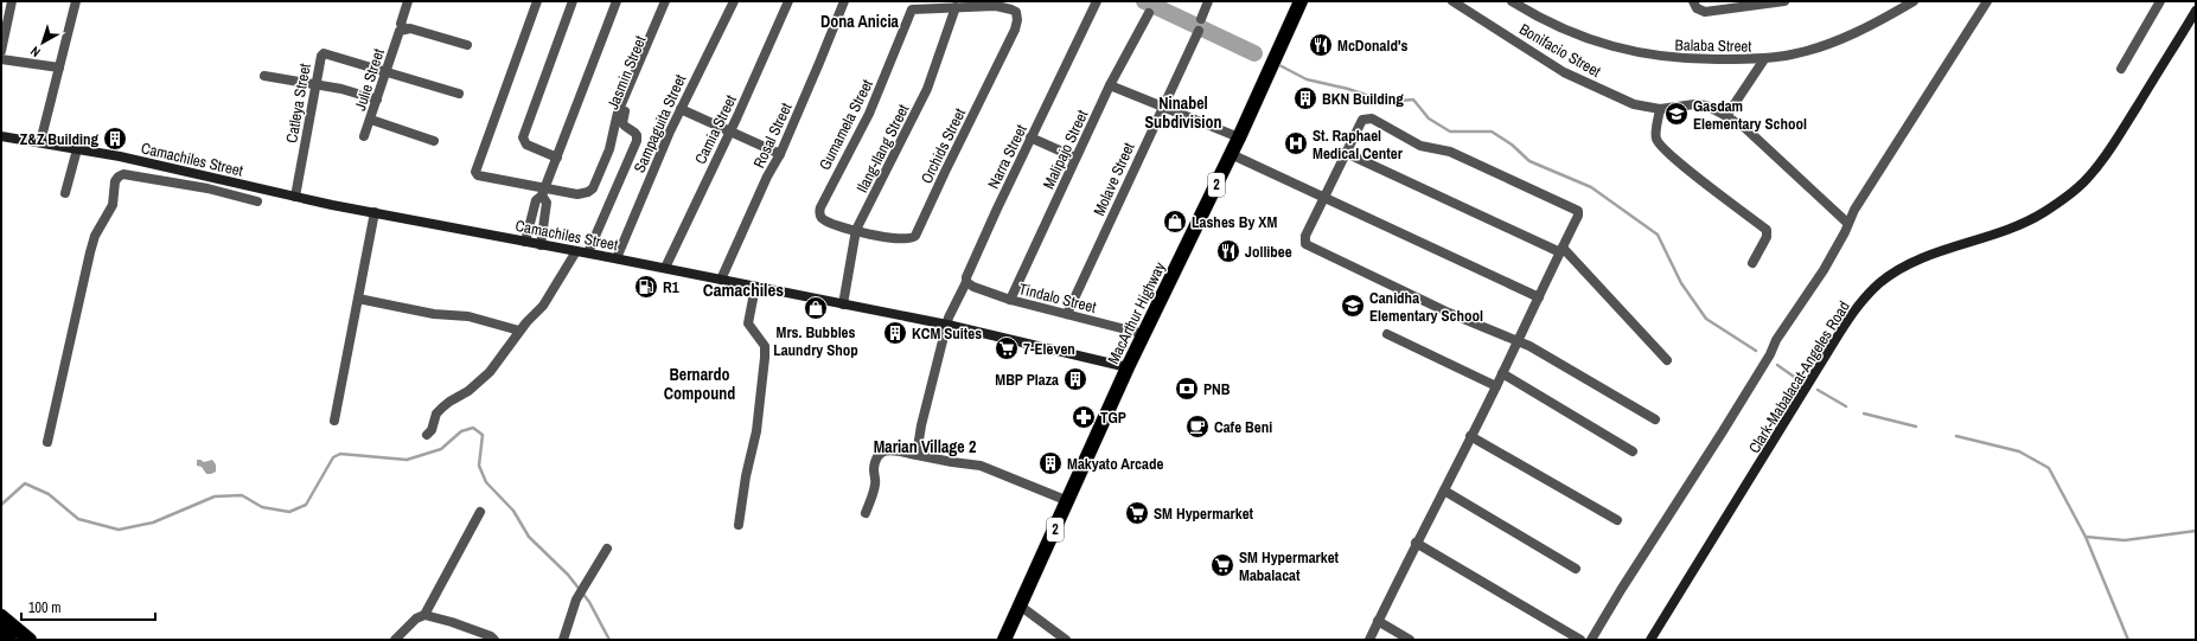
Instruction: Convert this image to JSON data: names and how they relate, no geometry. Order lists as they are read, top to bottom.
{
  "streets": {
    "highway": ["2", "MacArthur Highway"],
    "street": [
      "Balaba Street",
      "Bonifacio Street",
      "Jasmin Street",
      "Julie Street",
      "Catleya Street",
      "Sampaguita Street",
      "Gumamela Street",
      "Camia Street",
      "Rosal Street",
      "Orchids Street",
      "Ilang-Ilang Street",
      "Malipajo Street",
      "Narra Street",
      "Camachiles Street",
      "Molave Street",
      "Tindalo Street",
      "Clark-Mabalacat-Angeles Road"
    ]
  },
  "crossings": [
    ["Jasmin Street", "Camachiles Street"],
    ["Julie Street", "Catleya Street"],
    ["Catleya Street", "Camachiles Street"],
    ["Sampaguita Street", "Camachiles Street"],
    ["Gumamela Street", "Orchids Street"],
    ["Gumamela Street", "Ilang-Ilang Street"],
    ["Camia Street", "Camachiles Street"],
    ["Rosal Street", "Camachiles Street"],
    ["Orchids Street", "Ilang-Ilang Street"],
    ["Ilang-Ilang Street", "Camachiles Street"],
    ["Malipajo Street", "Tindalo Street"],
    ["Narra Street", "Camachiles Street"],
    ["Narra Street", "Tindalo Street"],
    ["Camachiles Street", "MacArthur Highway"],
    ["Molave Street", "Tindalo Street"],
    ["Tindalo Street", "MacArthur Highway"]
  ],
  "districts": [
    "Dona Anicia",
    "Ninabel Subdivision",
    "Camachiles",
    "Bernardo Compound",
    "Marian Village 2"
  ],
  "places": {
    "restaurant": ["McDonald's", "Jollibee"],
    "building": [
      "BKN Building",
      "Z&Z Building",
      "KCM Suites",
      "MBP Plaza",
      "Makyato Arcade"
    ],
    "school or university": ["Gasdam Elementary School", "Canidha Elementary School"],
    "hospital": ["St. Raphael Medical Center"],
    "shop": ["Lashes By XM", "Mrs. Bubbles Laundry Shop"],
    "fuel station": ["R1"],
    "supermarket": ["7-Eleven", "SM Hypermarket", "SM Hypermarket Mabalacat"],
    "bank": ["PNB"],
    "pharmacy": ["TGP"],
    "cafe": ["Cafe Beni"]
  },
  "scale_bar": "100 m",
  "north": "bottom left"
}
